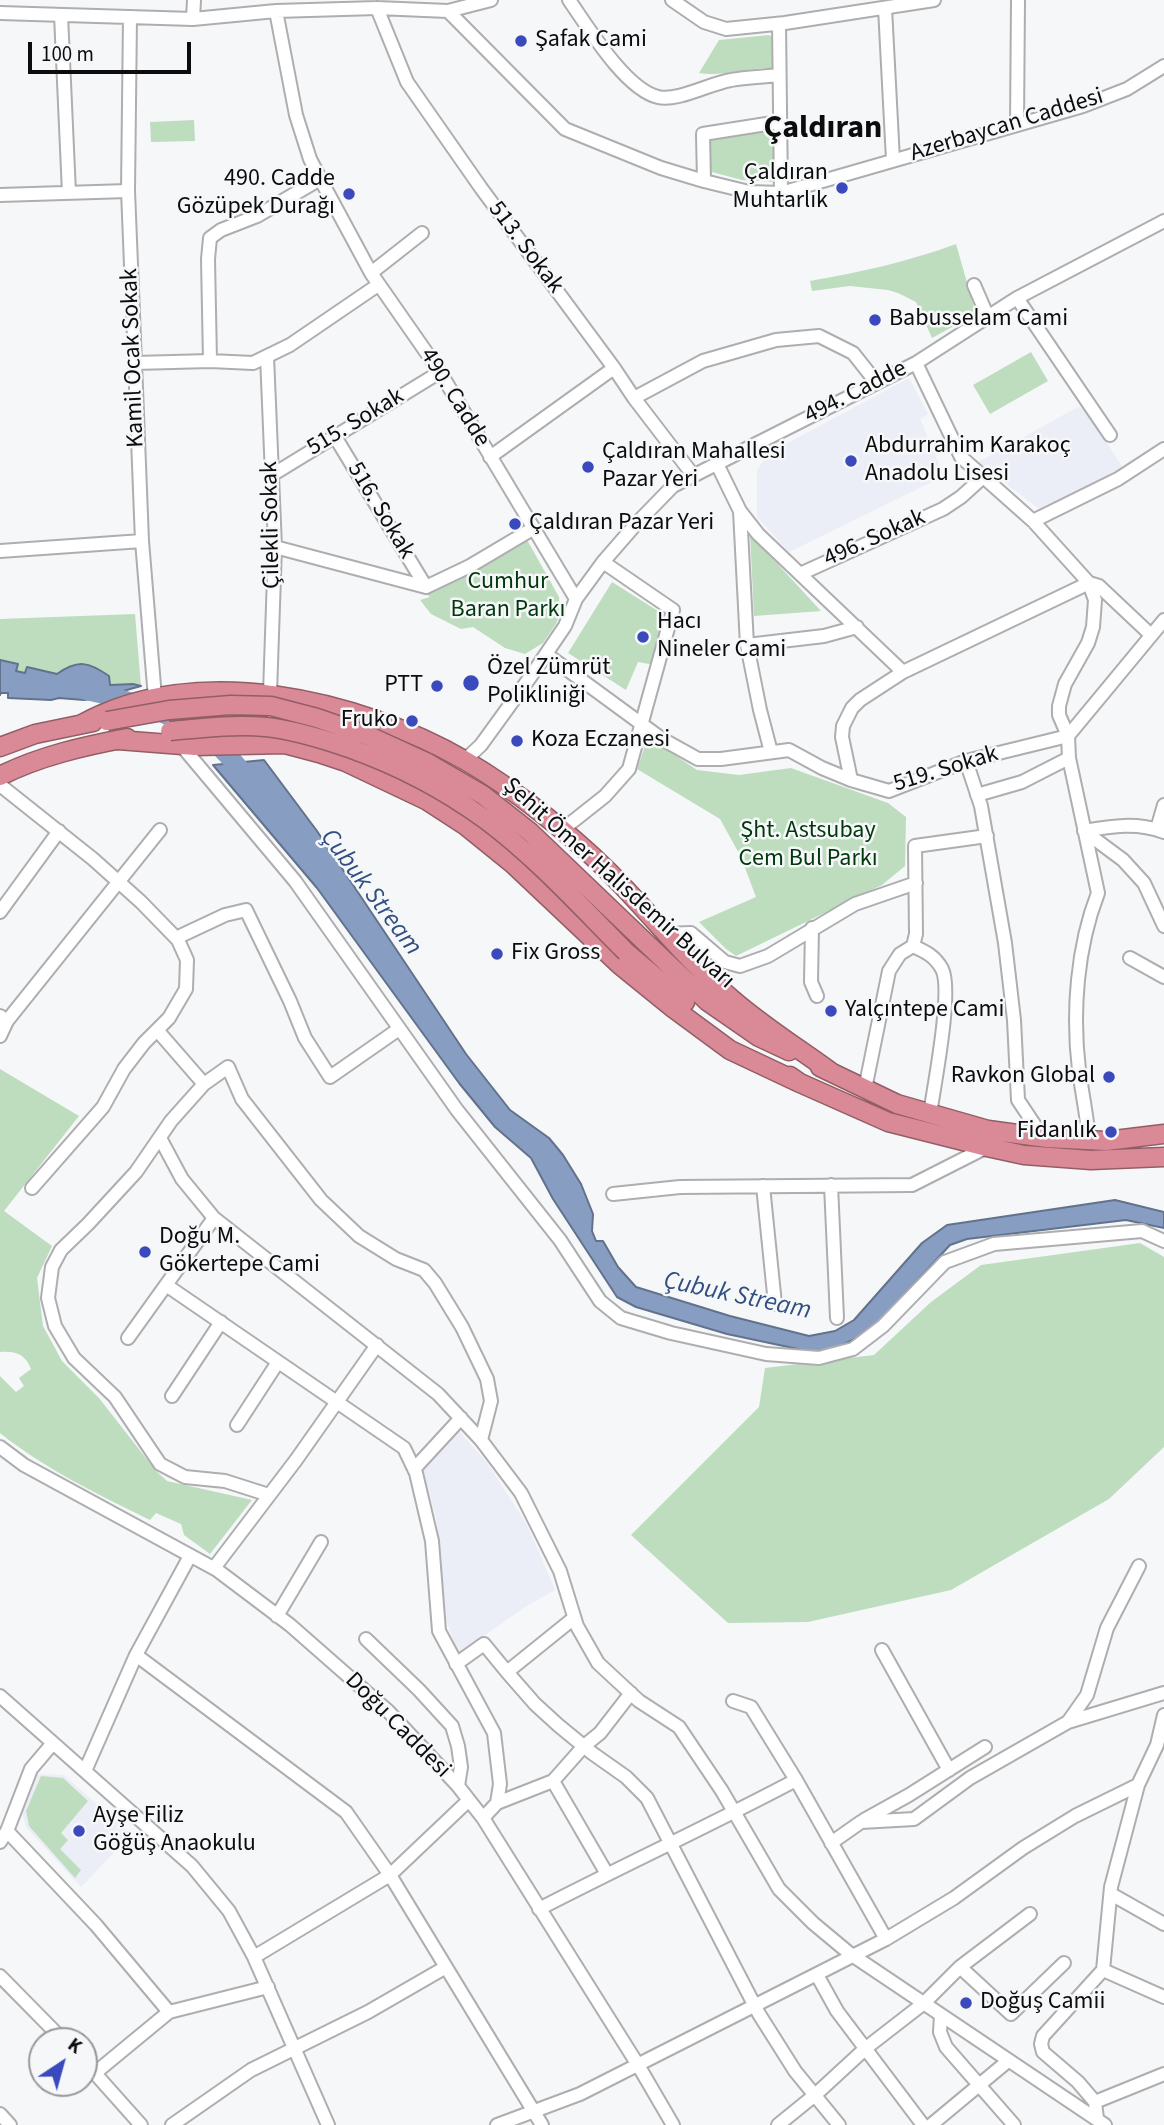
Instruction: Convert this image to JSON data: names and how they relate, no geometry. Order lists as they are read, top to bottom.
{
  "streets": {
    "highway": ["Şehit Ömer Halisdemir Bulvarı"],
    "street": [
      "Azerbaycan Caddesi",
      "513. Sokak",
      "Kamil Ocak Sokak",
      "494. Cadde",
      "490. Cadde",
      "515. Sokak",
      "516. Sokak",
      "Çilekli Sokak",
      "496. Sokak",
      "519. Sokak",
      "Doğu Caddesi"
    ]
  },
  "crossings": [
    ["513. Sokak", "494. Cadde"],
    ["Kamil Ocak Sokak", "Şehit Ömer Halisdemir Bulvarı"],
    ["494. Cadde", "490. Cadde"],
    ["490. Cadde", "515. Sokak"],
    ["515. Sokak", "516. Sokak"],
    ["515. Sokak", "Çilekli Sokak"],
    ["Çilekli Sokak", "Şehit Ömer Halisdemir Bulvarı"]
  ],
  "districts": ["Çaldıran"],
  "water": ["Çubuk Stream"],
  "parks": ["Cumhur Baran Parkı", "Şht. Astsubay Cem Bul Parkı"],
  "places": [
    "Şafak Cami",
    "Çaldıran Muhtarlık",
    "490. Cadde Gözüpek Durağı",
    "Babusselam Cami",
    "Abdurrahim Karakoç Anadolu Lisesi",
    "Çaldıran Mahallesi Pazar Yeri",
    "Çaldıran Pazar Yeri",
    "Hacı Nineler Cami",
    "Özel Zümrüt Polikliniği",
    "PTT",
    "Fruko",
    "Koza Eczanesi",
    "Fix Gross",
    "Yalçıntepe Cami",
    "Ravkon Global",
    "Fidanlık",
    "Doğu M. Gökertepe Cami",
    "Ayşe Filiz Göğüş Anaokulu",
    "Doğuş Camii"
  ],
  "scale_bar": "100 m",
  "north": "top right"
}
